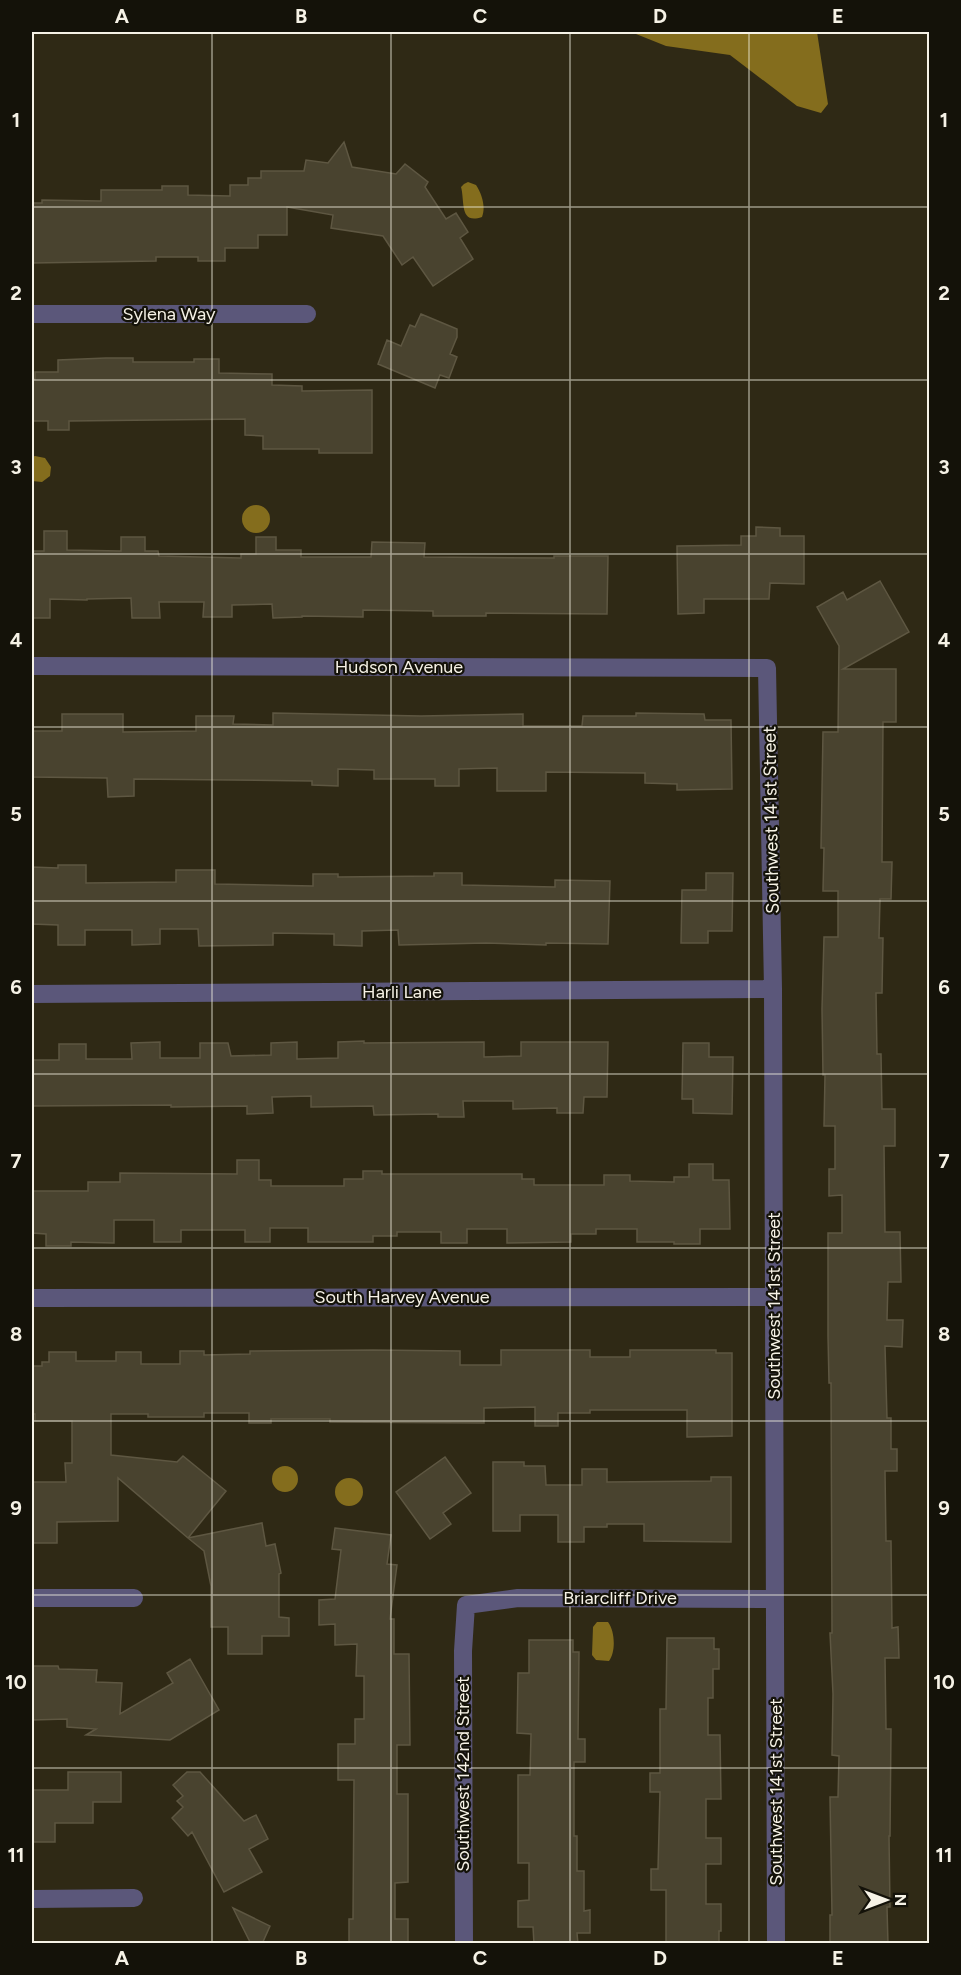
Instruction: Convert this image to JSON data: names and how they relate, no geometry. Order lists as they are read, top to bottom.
{
  "streets": {
    "street": [
      "Sylena Way",
      "Hudson Avenue",
      "Southwest 141st Street",
      "Harli Lane",
      "South Harvey Avenue",
      "Briarcliff Drive",
      "Southwest 142nd Street"
    ]
  },
  "crossings": [
    ["Hudson Avenue", "Southwest 141st Street"],
    ["Southwest 141st Street", "Harli Lane"],
    ["Southwest 141st Street", "South Harvey Avenue"],
    ["Southwest 141st Street", "Briarcliff Drive"],
    ["Briarcliff Drive", "Southwest 142nd Street"]
  ],
  "north": "right",
  "grid": {
    "columns": [
      "A",
      "B",
      "C",
      "D",
      "E"
    ],
    "rows": [
      "1",
      "2",
      "3",
      "4",
      "5",
      "6",
      "7",
      "8",
      "9",
      "10",
      "11"
    ]
  }
}
